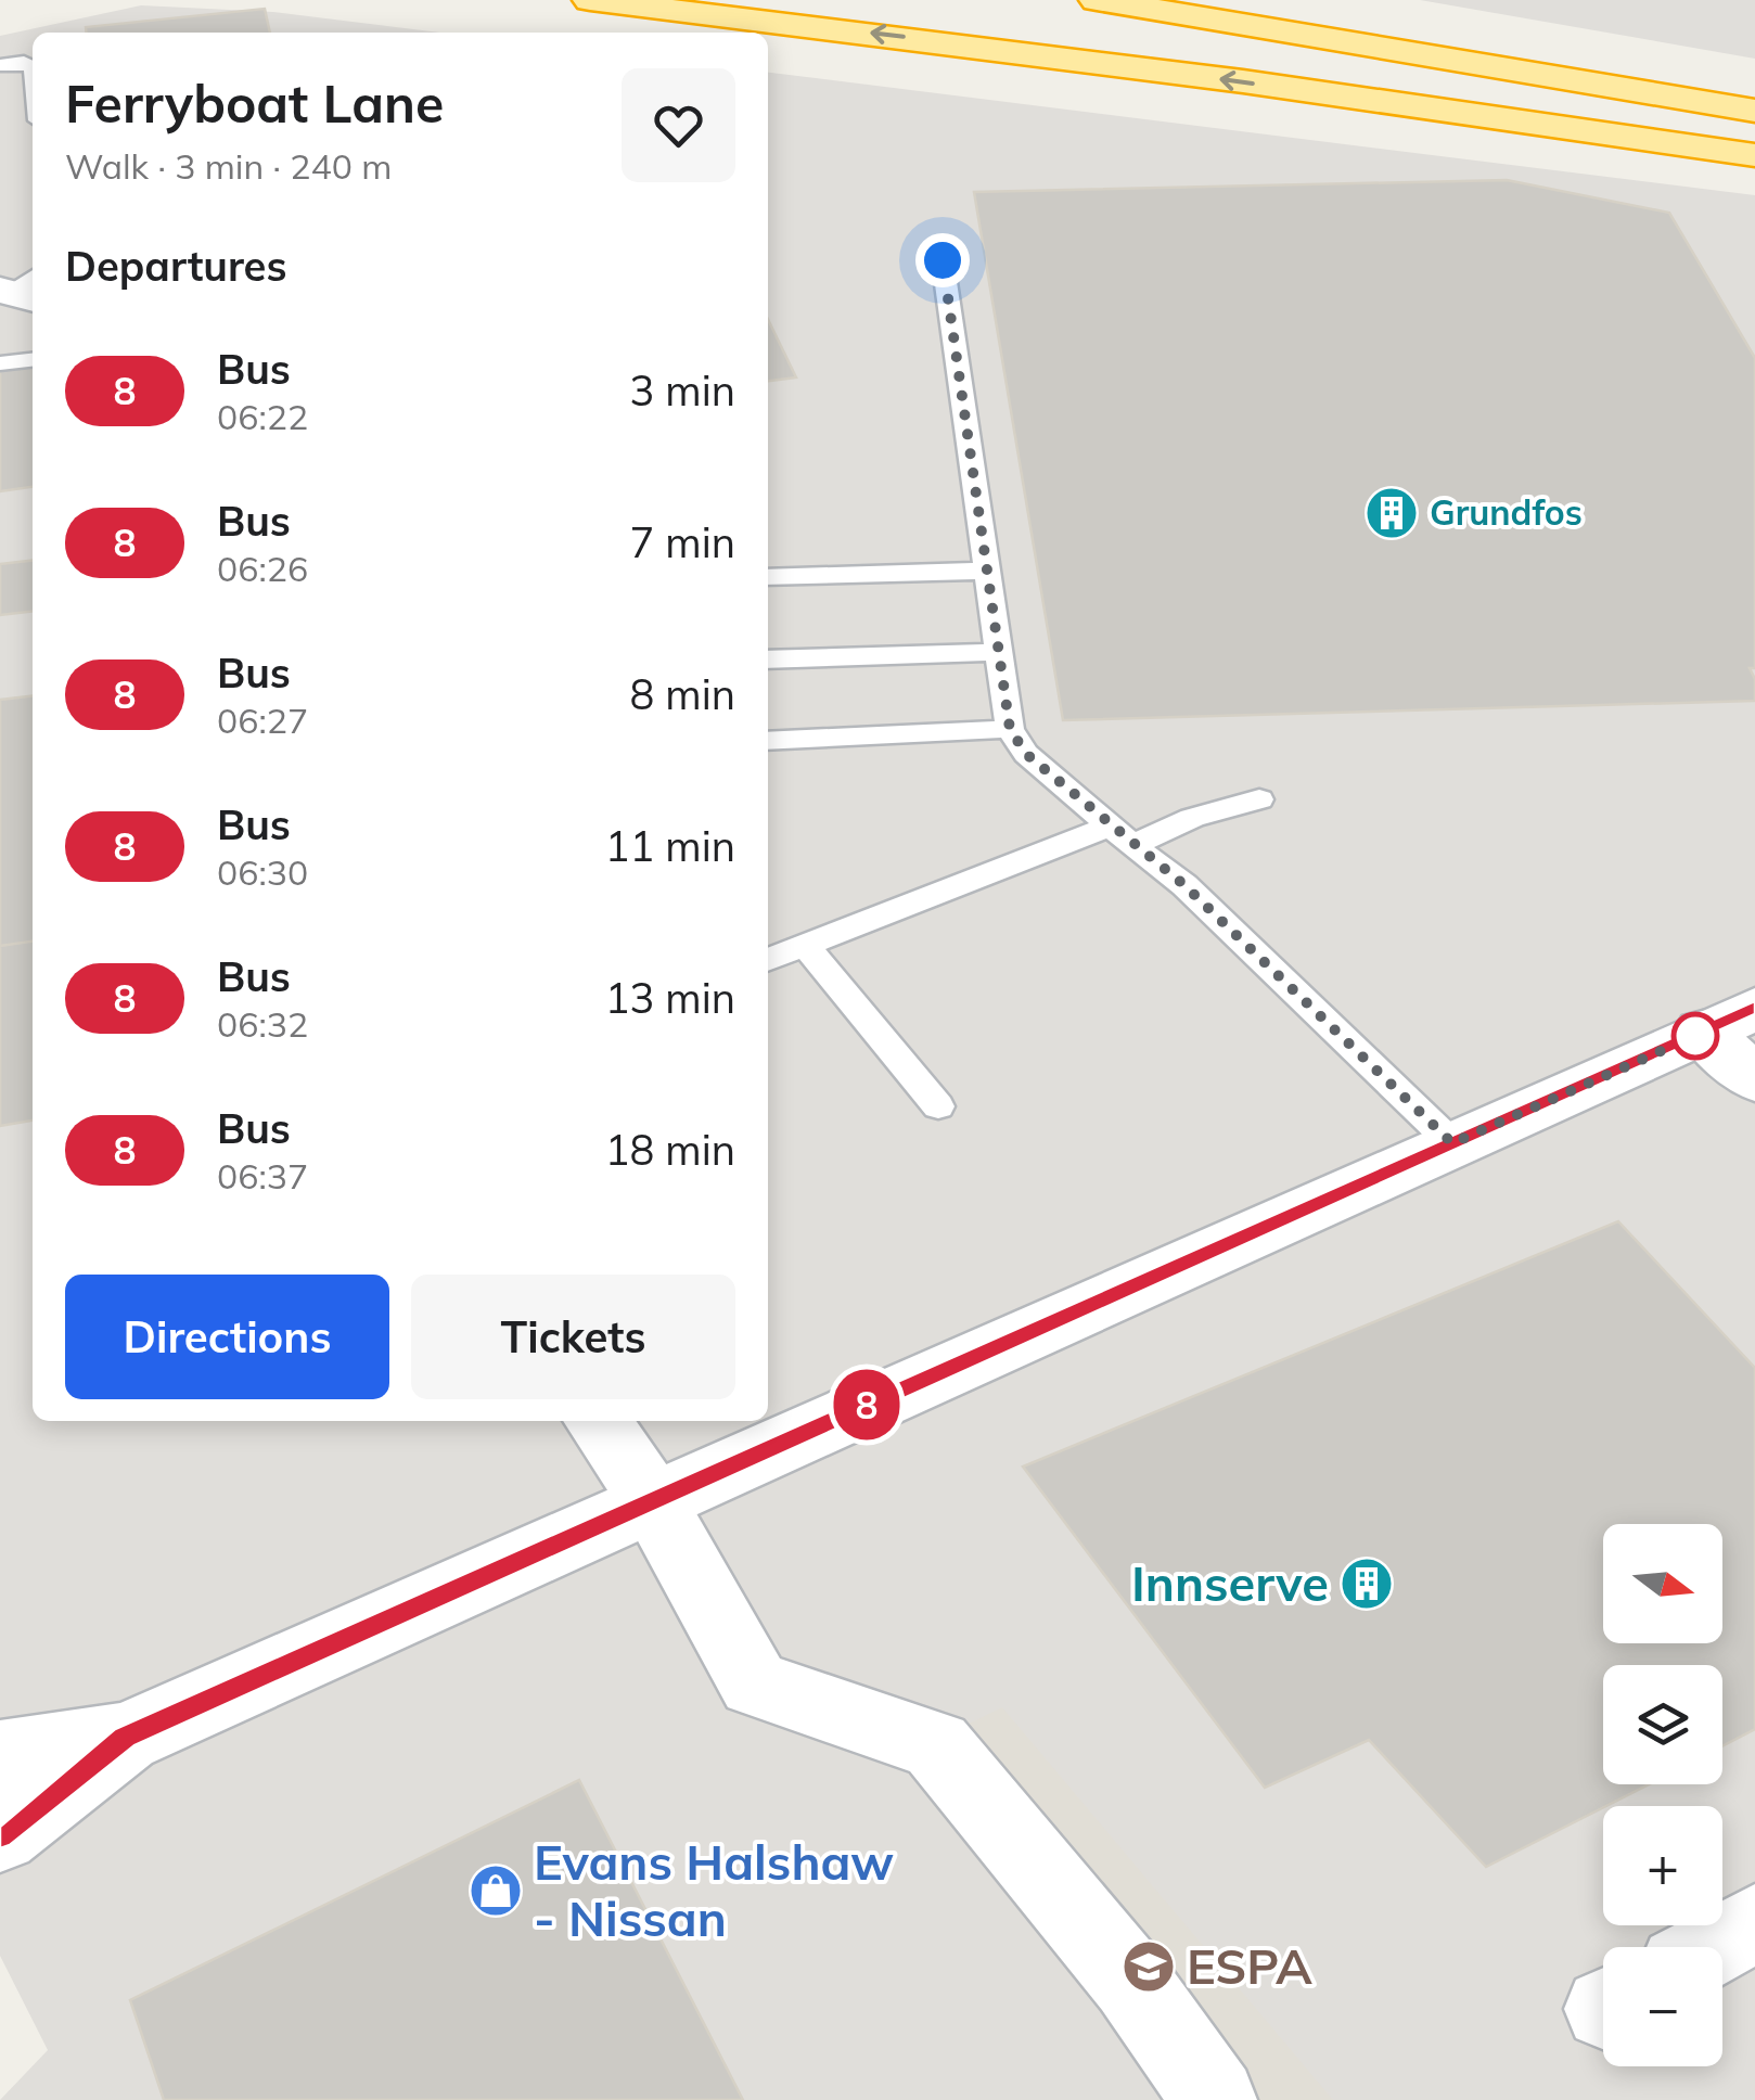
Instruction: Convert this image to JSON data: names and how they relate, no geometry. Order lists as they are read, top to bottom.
{
  "places": {
    "building": ["Grundfos", "Innserve"],
    "shop": ["Evans Halshaw - Nissan"],
    "school or university": ["ESPA"]
  },
  "lines": ["bus line 8"],
  "north": "right",
  "page": {
    "on_map": "8",
    "heading": [
      ["Ferryboat Lane", "Walk · 3 min · 240 m"],
      "Departures"
    ],
    "list": [
      {
        "mark": "8",
        "name": "Bus",
        "note": "06:22",
        "value": "3 min"
      },
      {
        "mark": "8",
        "name": "Bus",
        "note": "06:26",
        "value": "7 min"
      },
      {
        "mark": "8",
        "name": "Bus",
        "note": "06:27",
        "value": "8 min"
      },
      {
        "mark": "8",
        "name": "Bus",
        "note": "06:30",
        "value": "11 min"
      },
      {
        "mark": "8",
        "name": "Bus",
        "note": "06:32",
        "value": "13 min"
      },
      {
        "mark": "8",
        "name": "Bus",
        "note": "06:37",
        "value": "18 min"
      }
    ],
    "buttons": ["Directions", "Tickets"],
    "map_buttons": ["+", "−"]
  }
}
